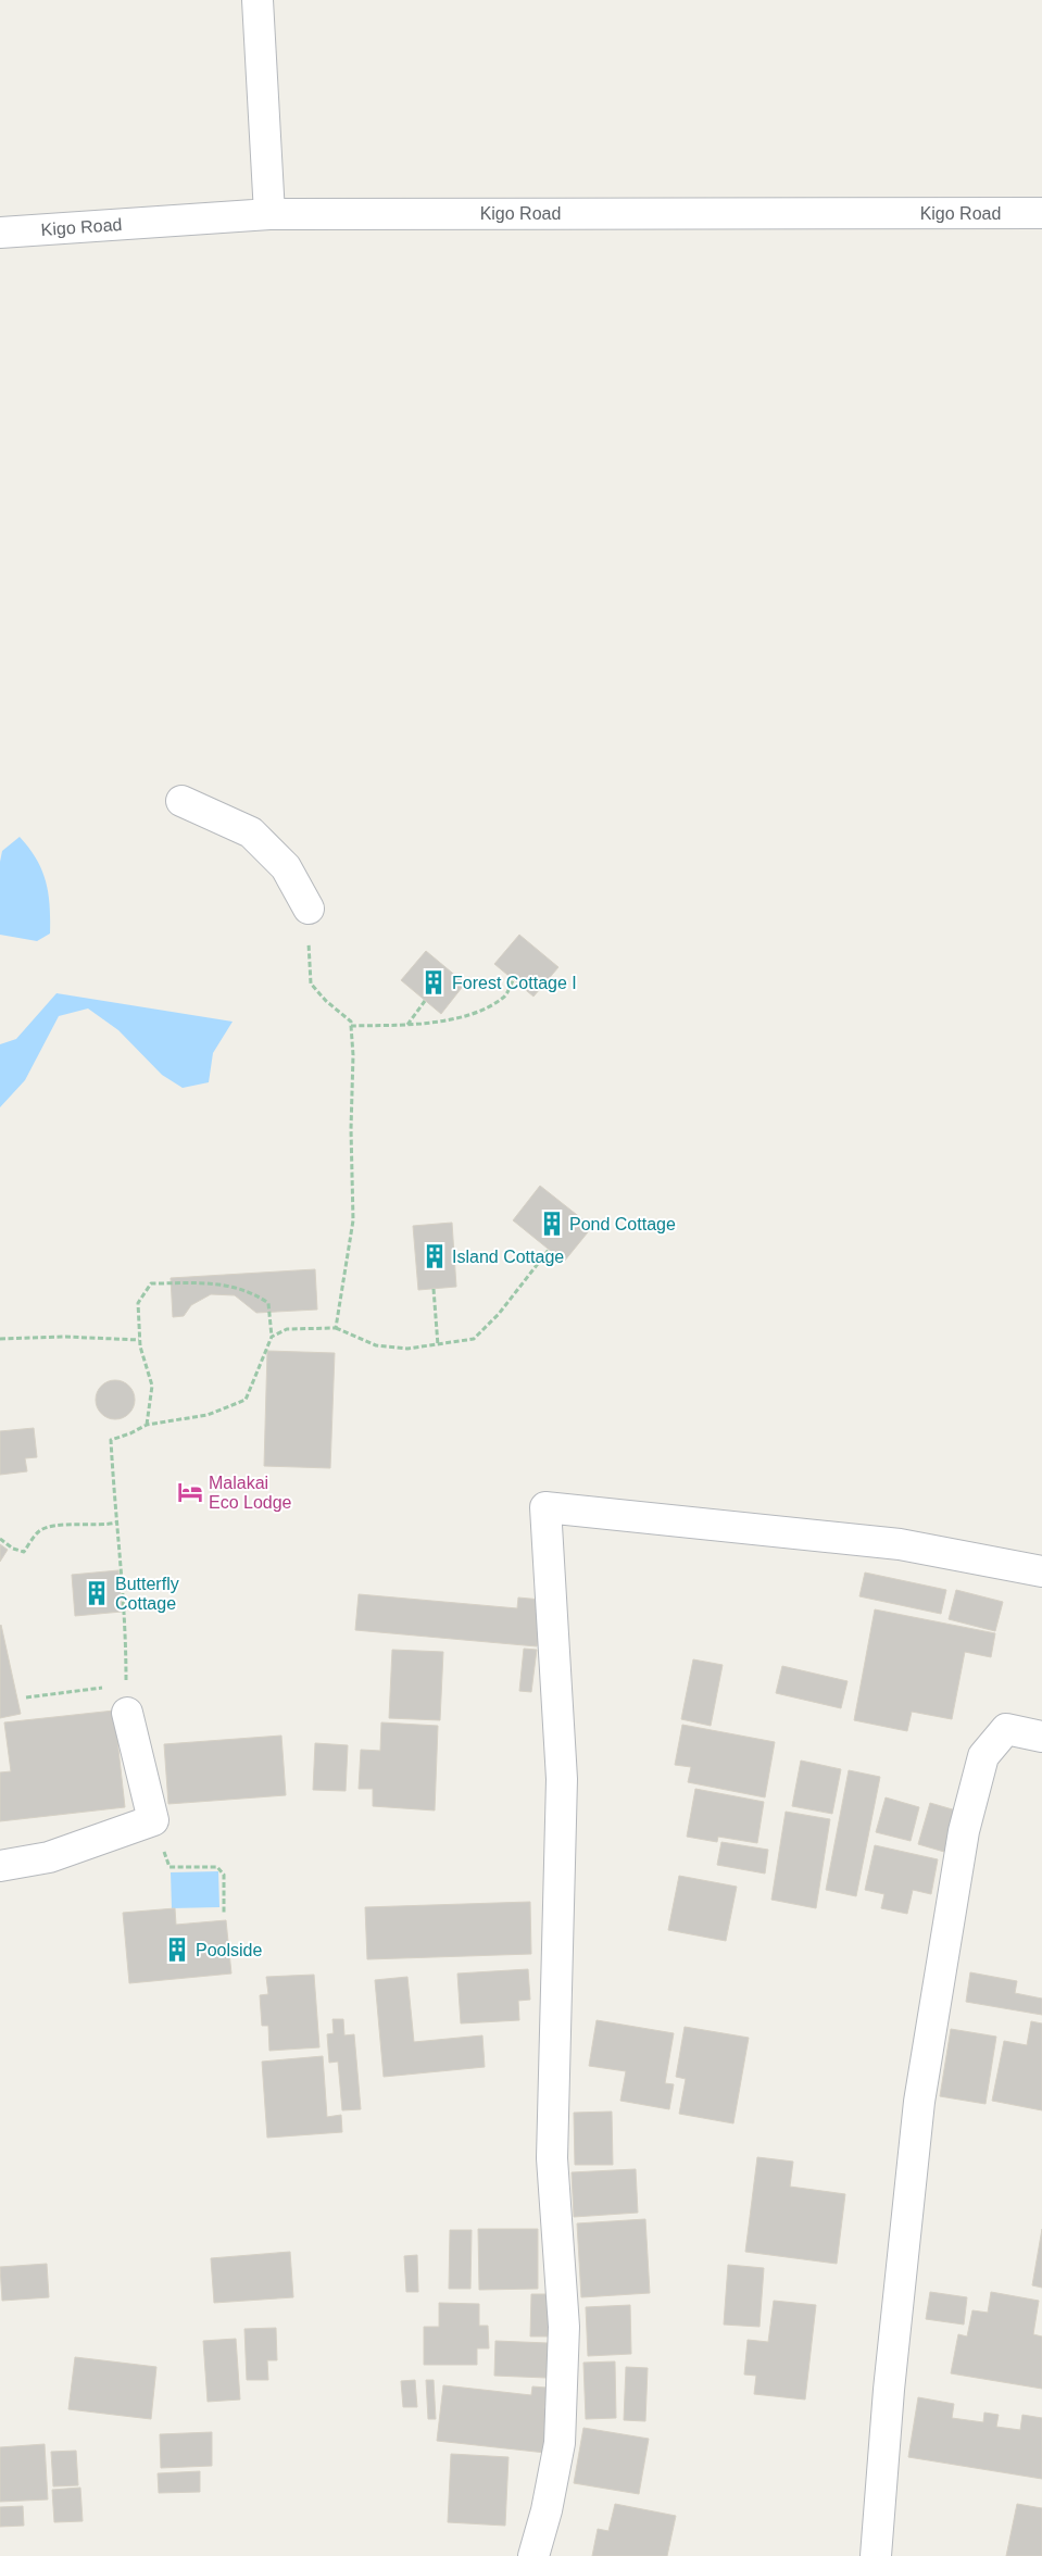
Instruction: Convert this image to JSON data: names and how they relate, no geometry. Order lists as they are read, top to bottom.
{
  "streets": {
    "street": ["Kigo Road"]
  },
  "places": {
    "building": [
      "Forest Cottage I",
      "Pond Cottage",
      "Island Cottage",
      "Butterfly Cottage",
      "Poolside"
    ],
    "hotel": ["Malakai Eco Lodge"]
  }
}
